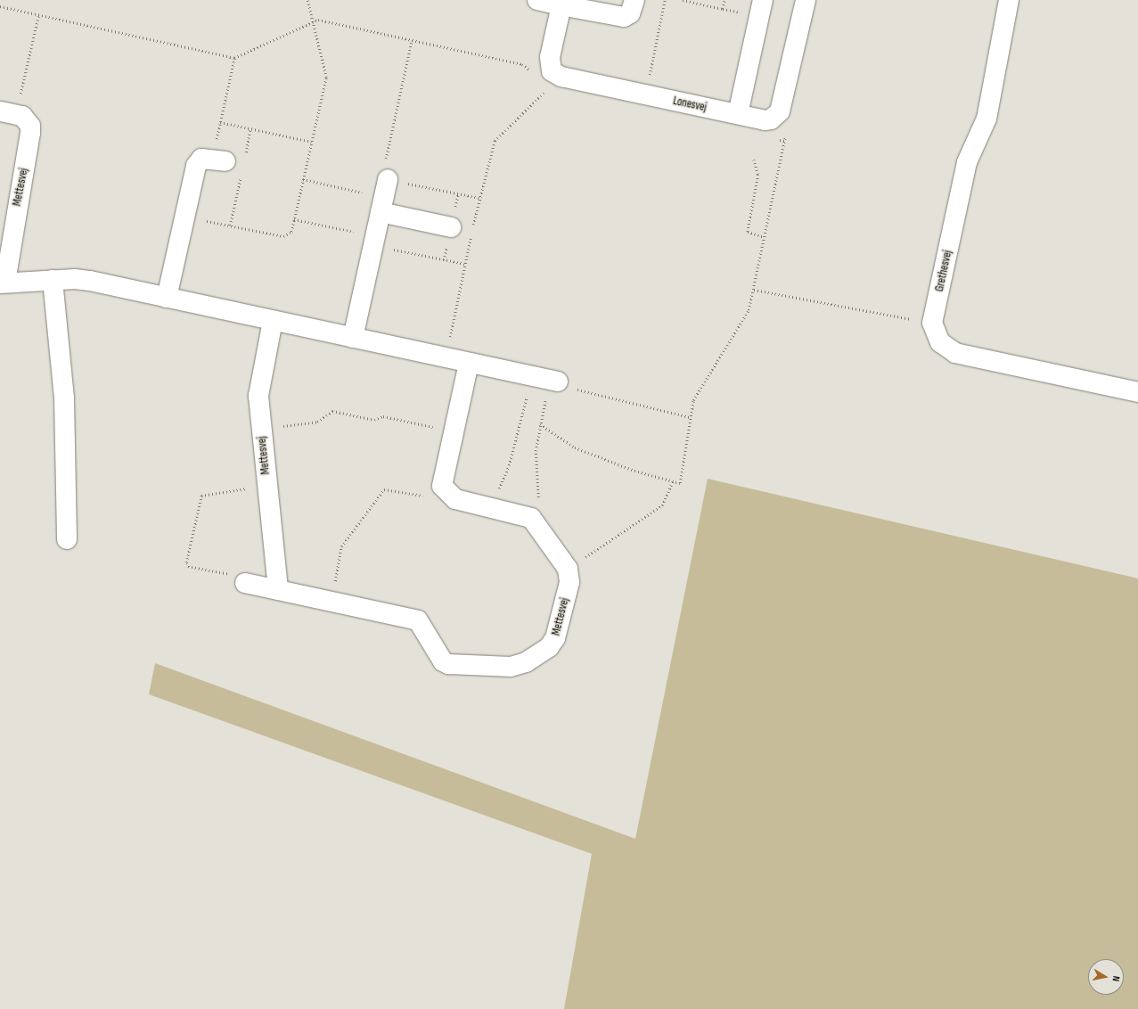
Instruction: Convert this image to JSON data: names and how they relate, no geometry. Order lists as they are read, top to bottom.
{
  "streets": {
    "street": ["Lonesvej", "Mettesvej", "Grethesvej"]
  },
  "north": "right"
}
